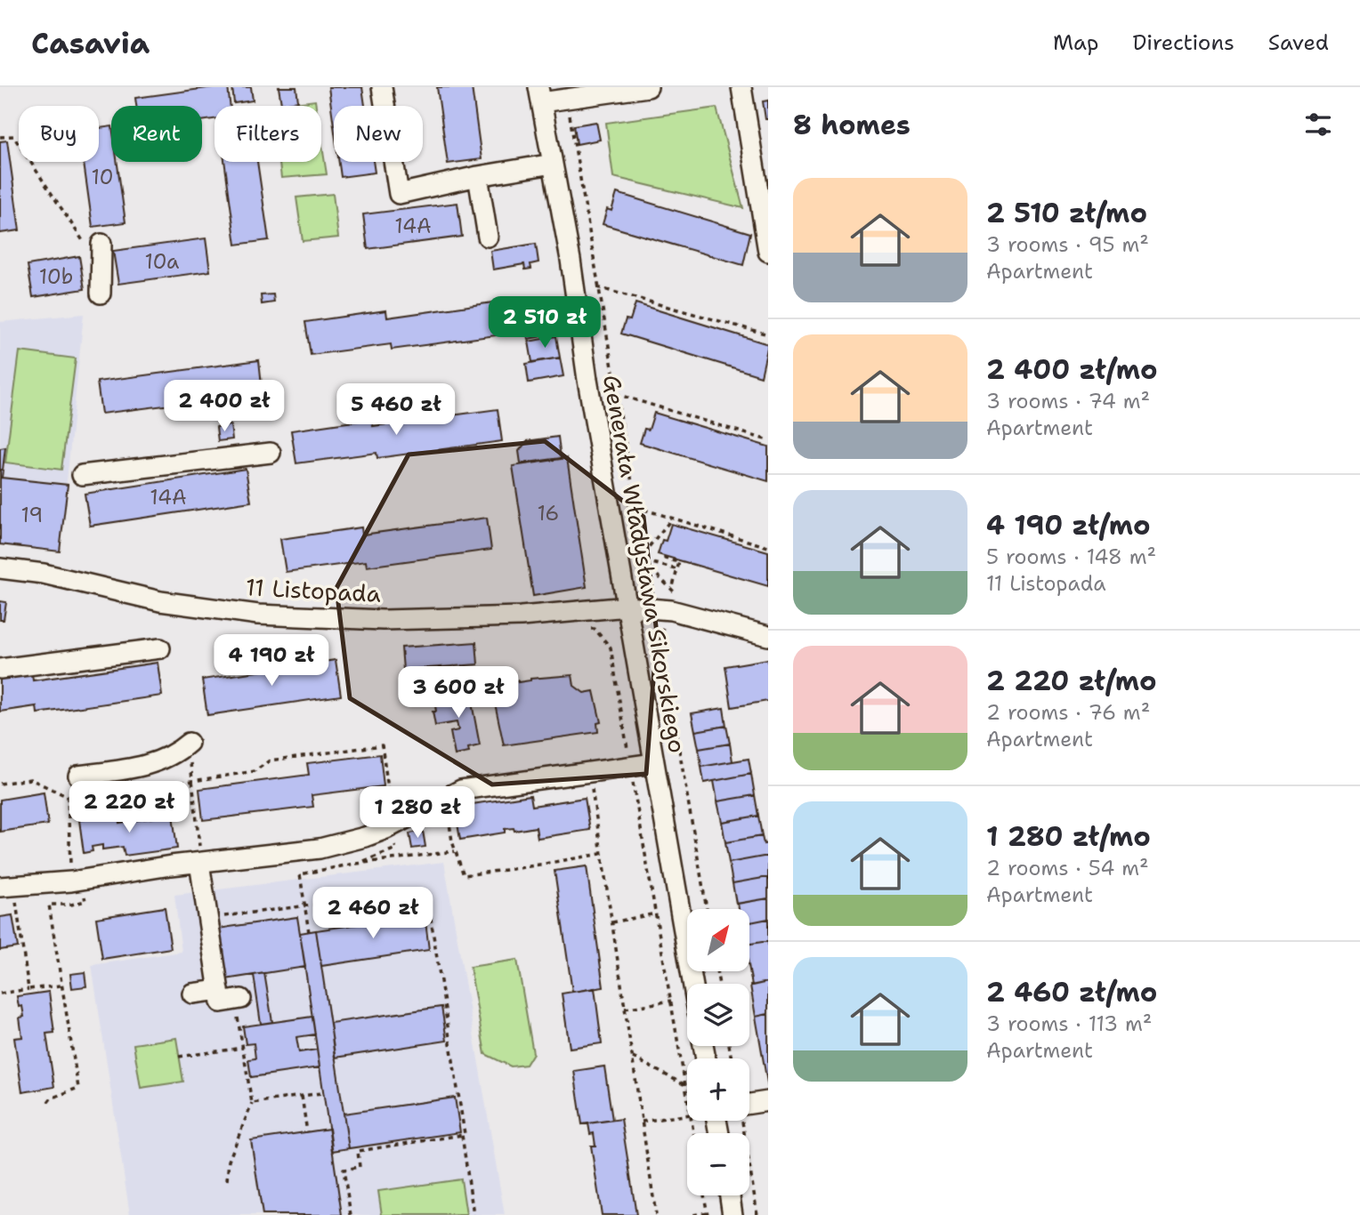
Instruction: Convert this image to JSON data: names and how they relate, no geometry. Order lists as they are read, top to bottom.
{
  "streets": {
    "street": ["Generała Władysława Sikorskiego", "11 Listopada"]
  },
  "crossings": [
    ["Generała Władysława Sikorskiego", "11 Listopada"]
  ],
  "house_numbers": [
    "10",
    "14A",
    "10a",
    "10b",
    "14A",
    "16",
    "19"
  ],
  "north": "top right",
  "page": {
    "header": "Casavia",
    "nav": ["Map", "Directions", "Saved"],
    "heading": "8 homes",
    "chip": [
      "Buy",
      "Rent",
      "Filters",
      "New"
    ],
    "list": [
      {
        "name": "2 510 zł/mo",
        "note": "3 rooms · 95 m² · Apartment"
      },
      {
        "name": "2 400 zł/mo",
        "note": "3 rooms · 74 m² · Apartment"
      },
      {
        "name": "4 190 zł/mo",
        "note": "5 rooms · 148 m² · 11 Listopada"
      },
      {
        "name": "2 220 zł/mo",
        "note": "2 rooms · 76 m² · Apartment"
      },
      {
        "name": "1 280 zł/mo",
        "note": "2 rooms · 54 m² · Apartment"
      },
      {
        "name": "2 460 zł/mo",
        "note": "3 rooms · 113 m² · Apartment"
      }
    ],
    "price": [
      "2 510 zł",
      "2 400 zł",
      "5 460 zł",
      "4 190 zł",
      "3 600 zł",
      "2 220 zł",
      "1 280 zł",
      "2 460 zł"
    ],
    "map_buttons": ["+", "−"]
  }
}
